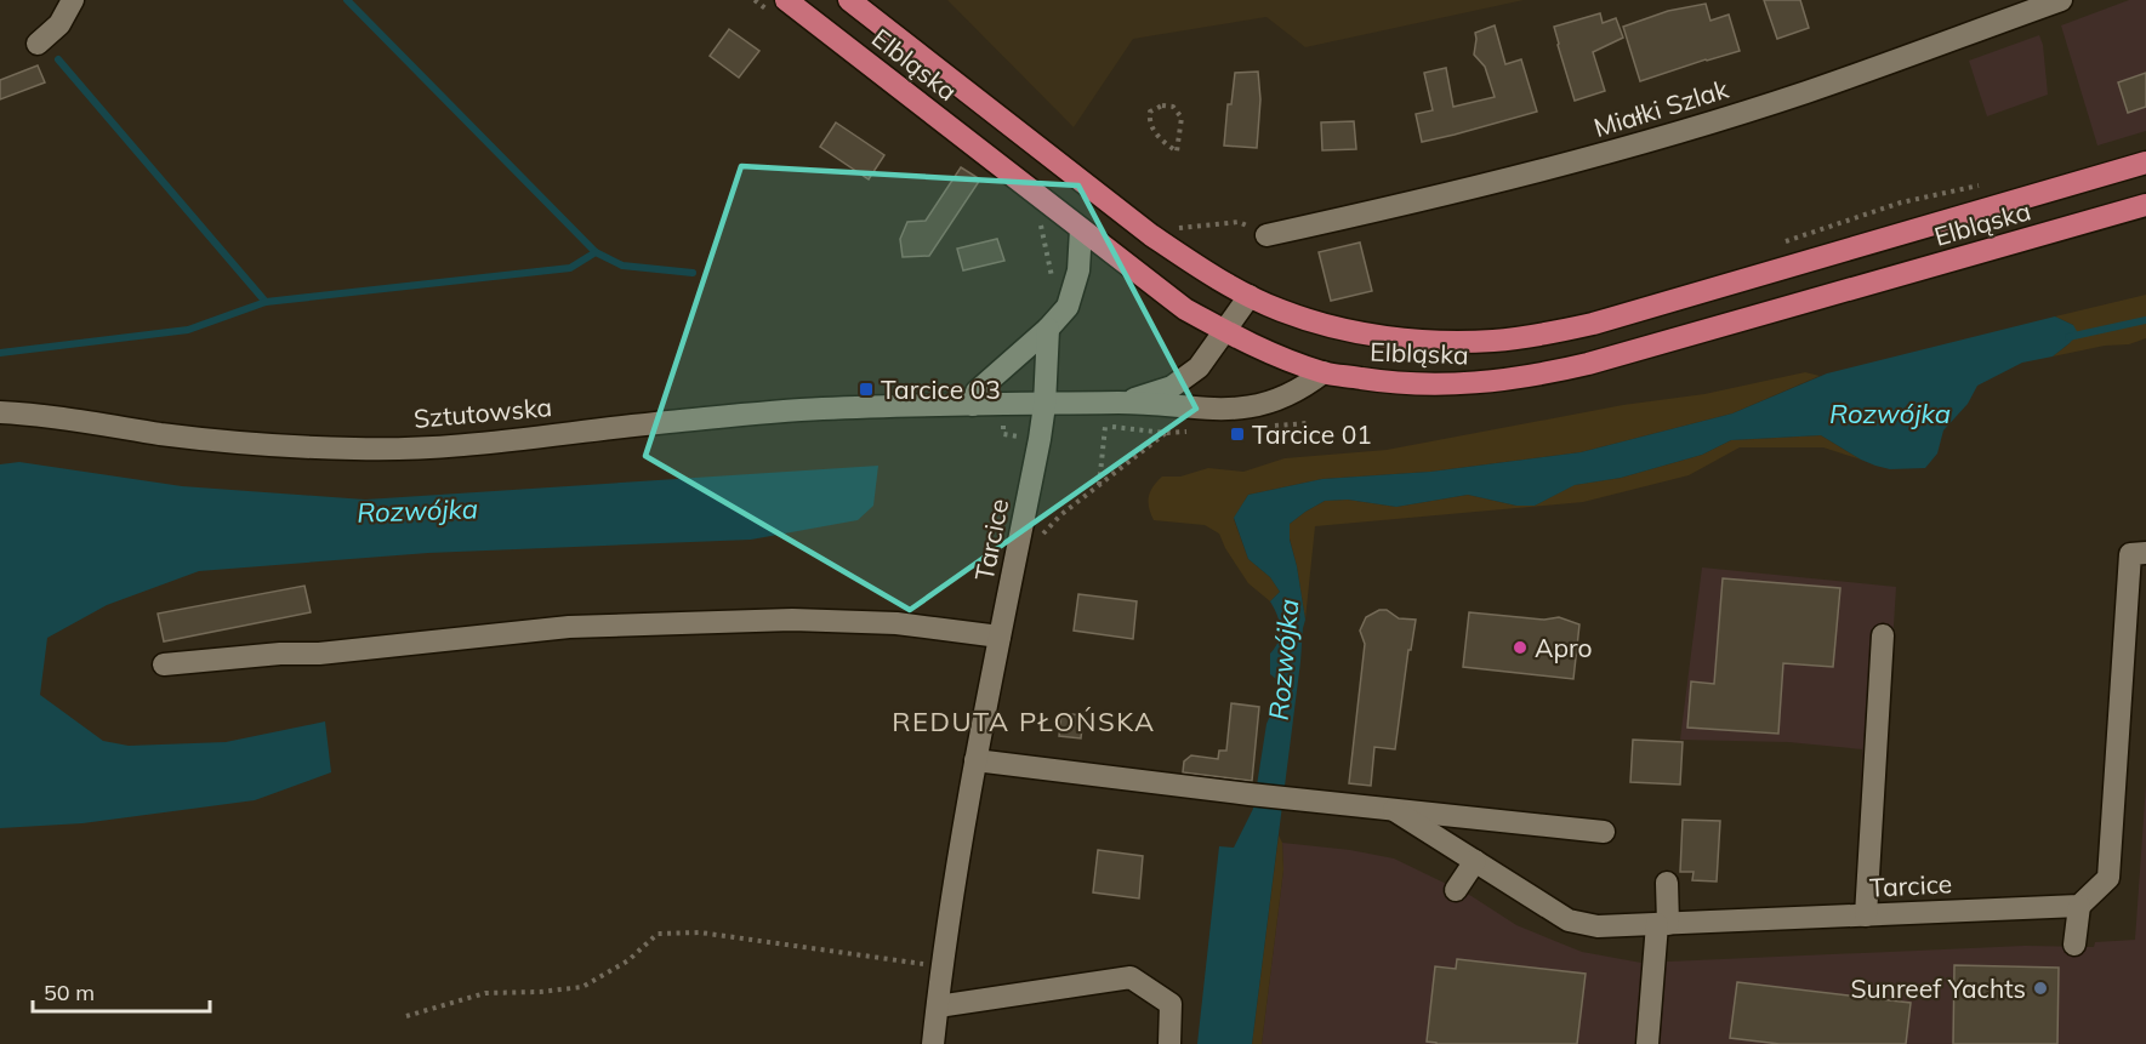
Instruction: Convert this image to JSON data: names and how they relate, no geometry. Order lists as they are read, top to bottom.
{
  "streets": {
    "main road": ["Elbląska"],
    "street": ["Miałki Szlak", "Sztutowska", "Tarcice"]
  },
  "crossings": [
    ["Elbląska", "Sztutowska"],
    ["Sztutowska", "Tarcice"]
  ],
  "districts": ["REDUTA PŁOŃSKA"],
  "water": ["Rozwójka"],
  "places": {
    "transit": ["Tarcice 03", "Tarcice 01"],
    "other": ["Apro", "Sunreef Yachts"]
  },
  "scale_bar": "50 m"
}
